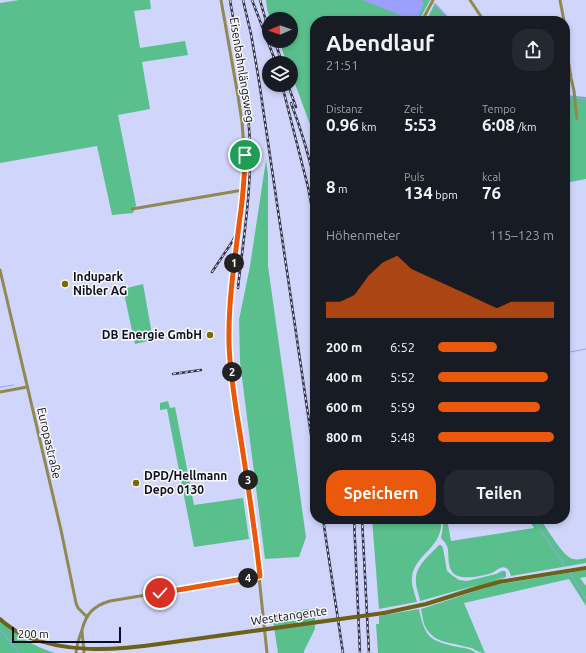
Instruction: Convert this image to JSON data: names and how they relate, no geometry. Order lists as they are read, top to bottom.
{
  "streets": {
    "main road": ["Westtangente"],
    "street": ["Eisenbahnlängsweg", "Europastraße"]
  },
  "places": ["Indupark Nibler AG", "DB Energie GmbH", "DPD/Hellmann Depo 0130"],
  "scale_bar": "200 m",
  "north": "left",
  "page": {
    "heading": ["Abendlauf", "21:51"],
    "stats": [
      ["Distanz", "0.96 km"],
      ["Zeit", "5:53"],
      ["Tempo", "6:08 /km"],
      ["8 m"],
      ["Puls", "134 bpm"],
      ["kcal", "76"]
    ],
    "chart": ["Höhenmeter", "115–123 m"],
    "pins": [
      "1",
      "2",
      "3",
      "4"
    ],
    "list": [
      {
        "name": "200 m",
        "note": "6:52"
      },
      {
        "name": "400 m",
        "note": "5:52"
      },
      {
        "name": "600 m",
        "note": "5:59"
      },
      {
        "name": "800 m",
        "note": "5:48"
      }
    ],
    "buttons": ["Speichern", "Teilen"],
    "scale": "200 m"
  }
}
